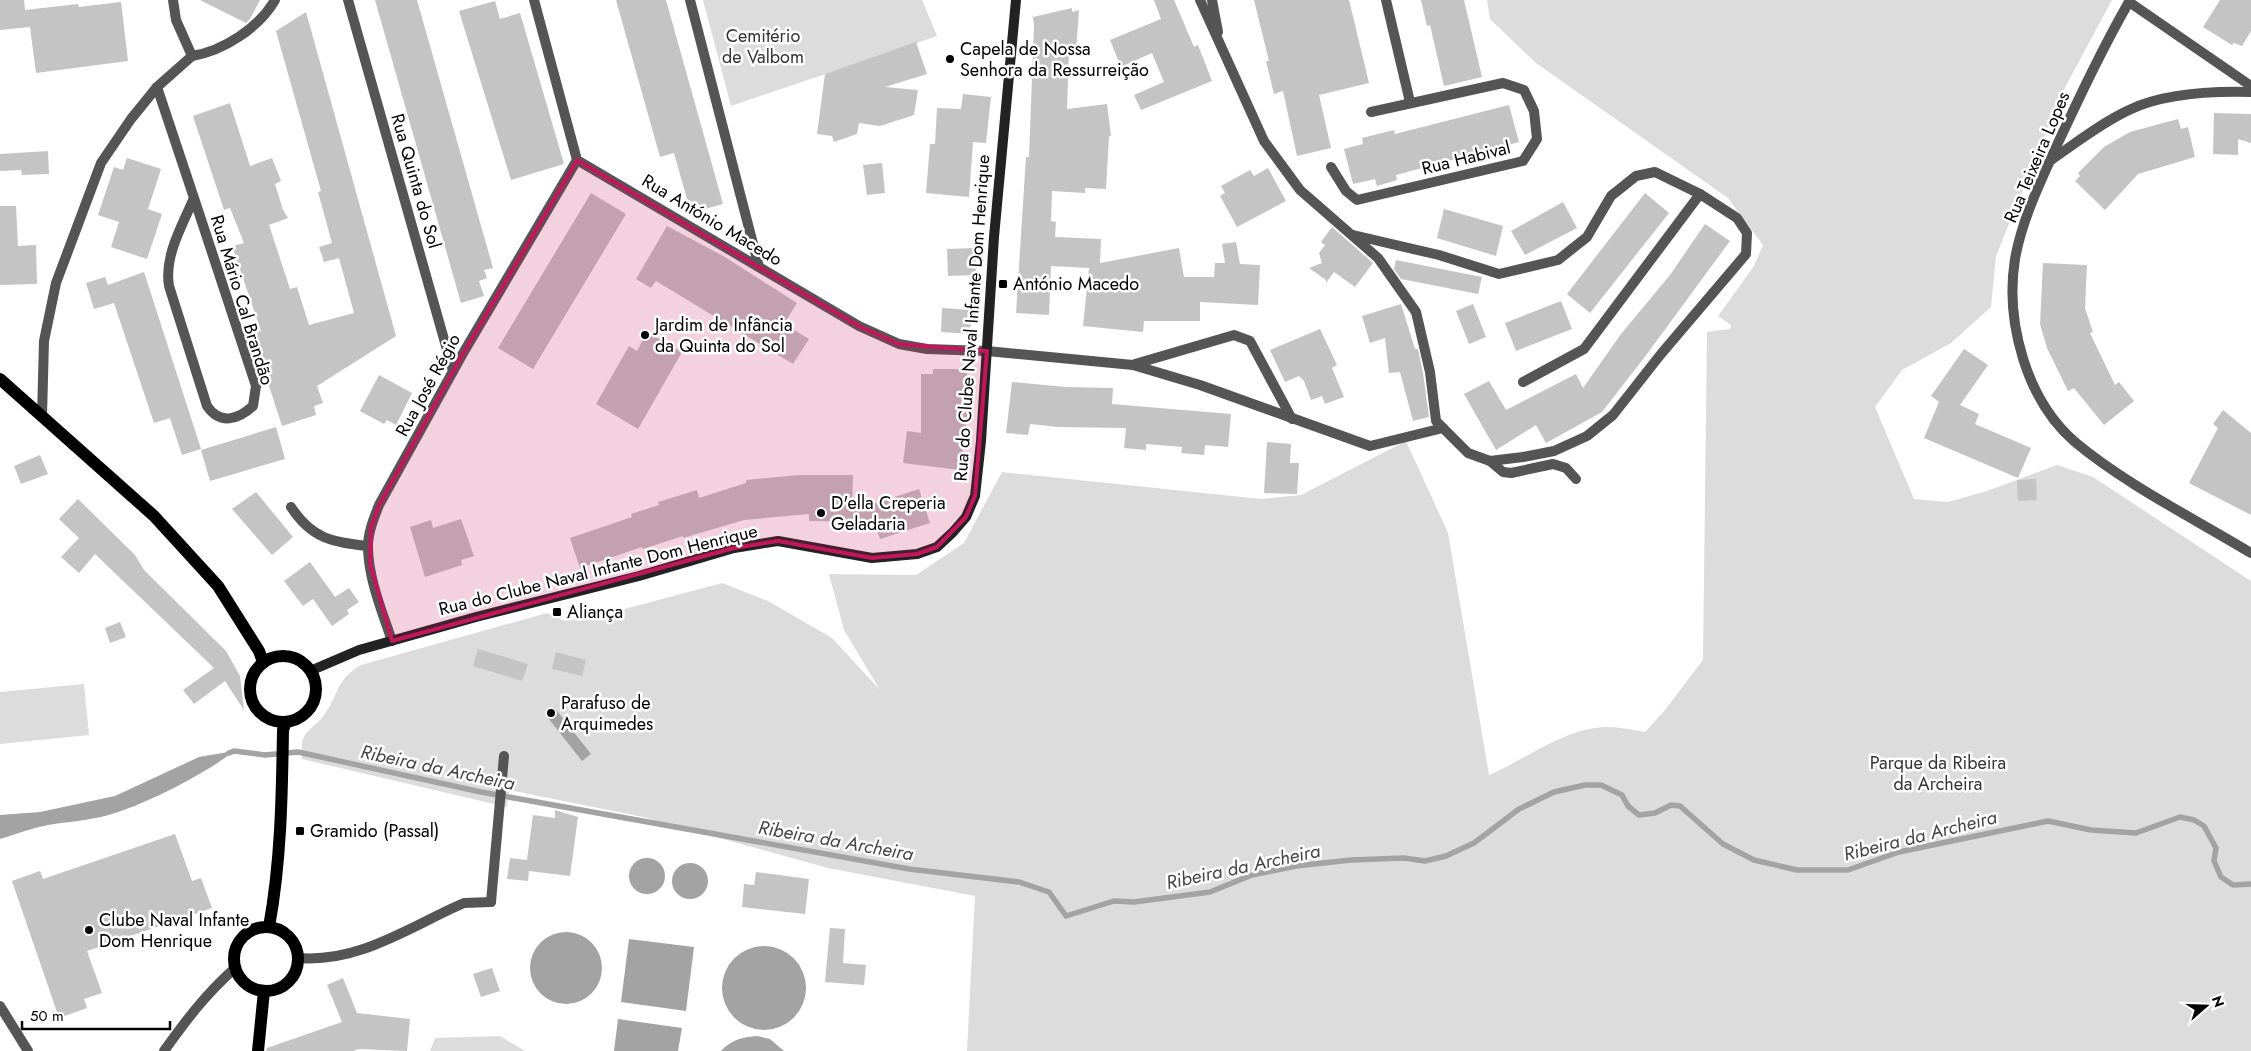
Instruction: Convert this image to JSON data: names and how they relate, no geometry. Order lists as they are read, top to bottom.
{
  "streets": {
    "street": [
      "Rua Teixeira Lopes",
      "Rua Habival",
      "Rua Quinta do Sol",
      "Rua António Macedo",
      "Rua Mário Cal Brandão",
      "Rua do Clube Naval Infante Dom Henrique",
      "Rua José Régio"
    ]
  },
  "crossings": [
    ["Rua Quinta do Sol", "Rua José Régio"],
    ["Rua António Macedo", "Rua do Clube Naval Infante Dom Henrique"],
    ["Rua António Macedo", "Rua José Régio"],
    ["Rua do Clube Naval Infante Dom Henrique", "Rua José Régio"]
  ],
  "water": ["Ribeira da Archeira"],
  "parks": ["Cemitério de Valbom", "Parque da Ribeira da Archeira"],
  "places": {
    "other": [
      "Capela de Nossa Senhora da Ressurreição",
      "Jardim de Infância da Quinta do Sol",
      "D'ella Creperia Geladaria",
      "Parafuso de Arquimedes",
      "Clube Naval Infante Dom Henrique"
    ],
    "transit": ["António Macedo", "Aliança", "Gramido (Passal)"]
  },
  "scale_bar": "50 m",
  "north": "right"
}
